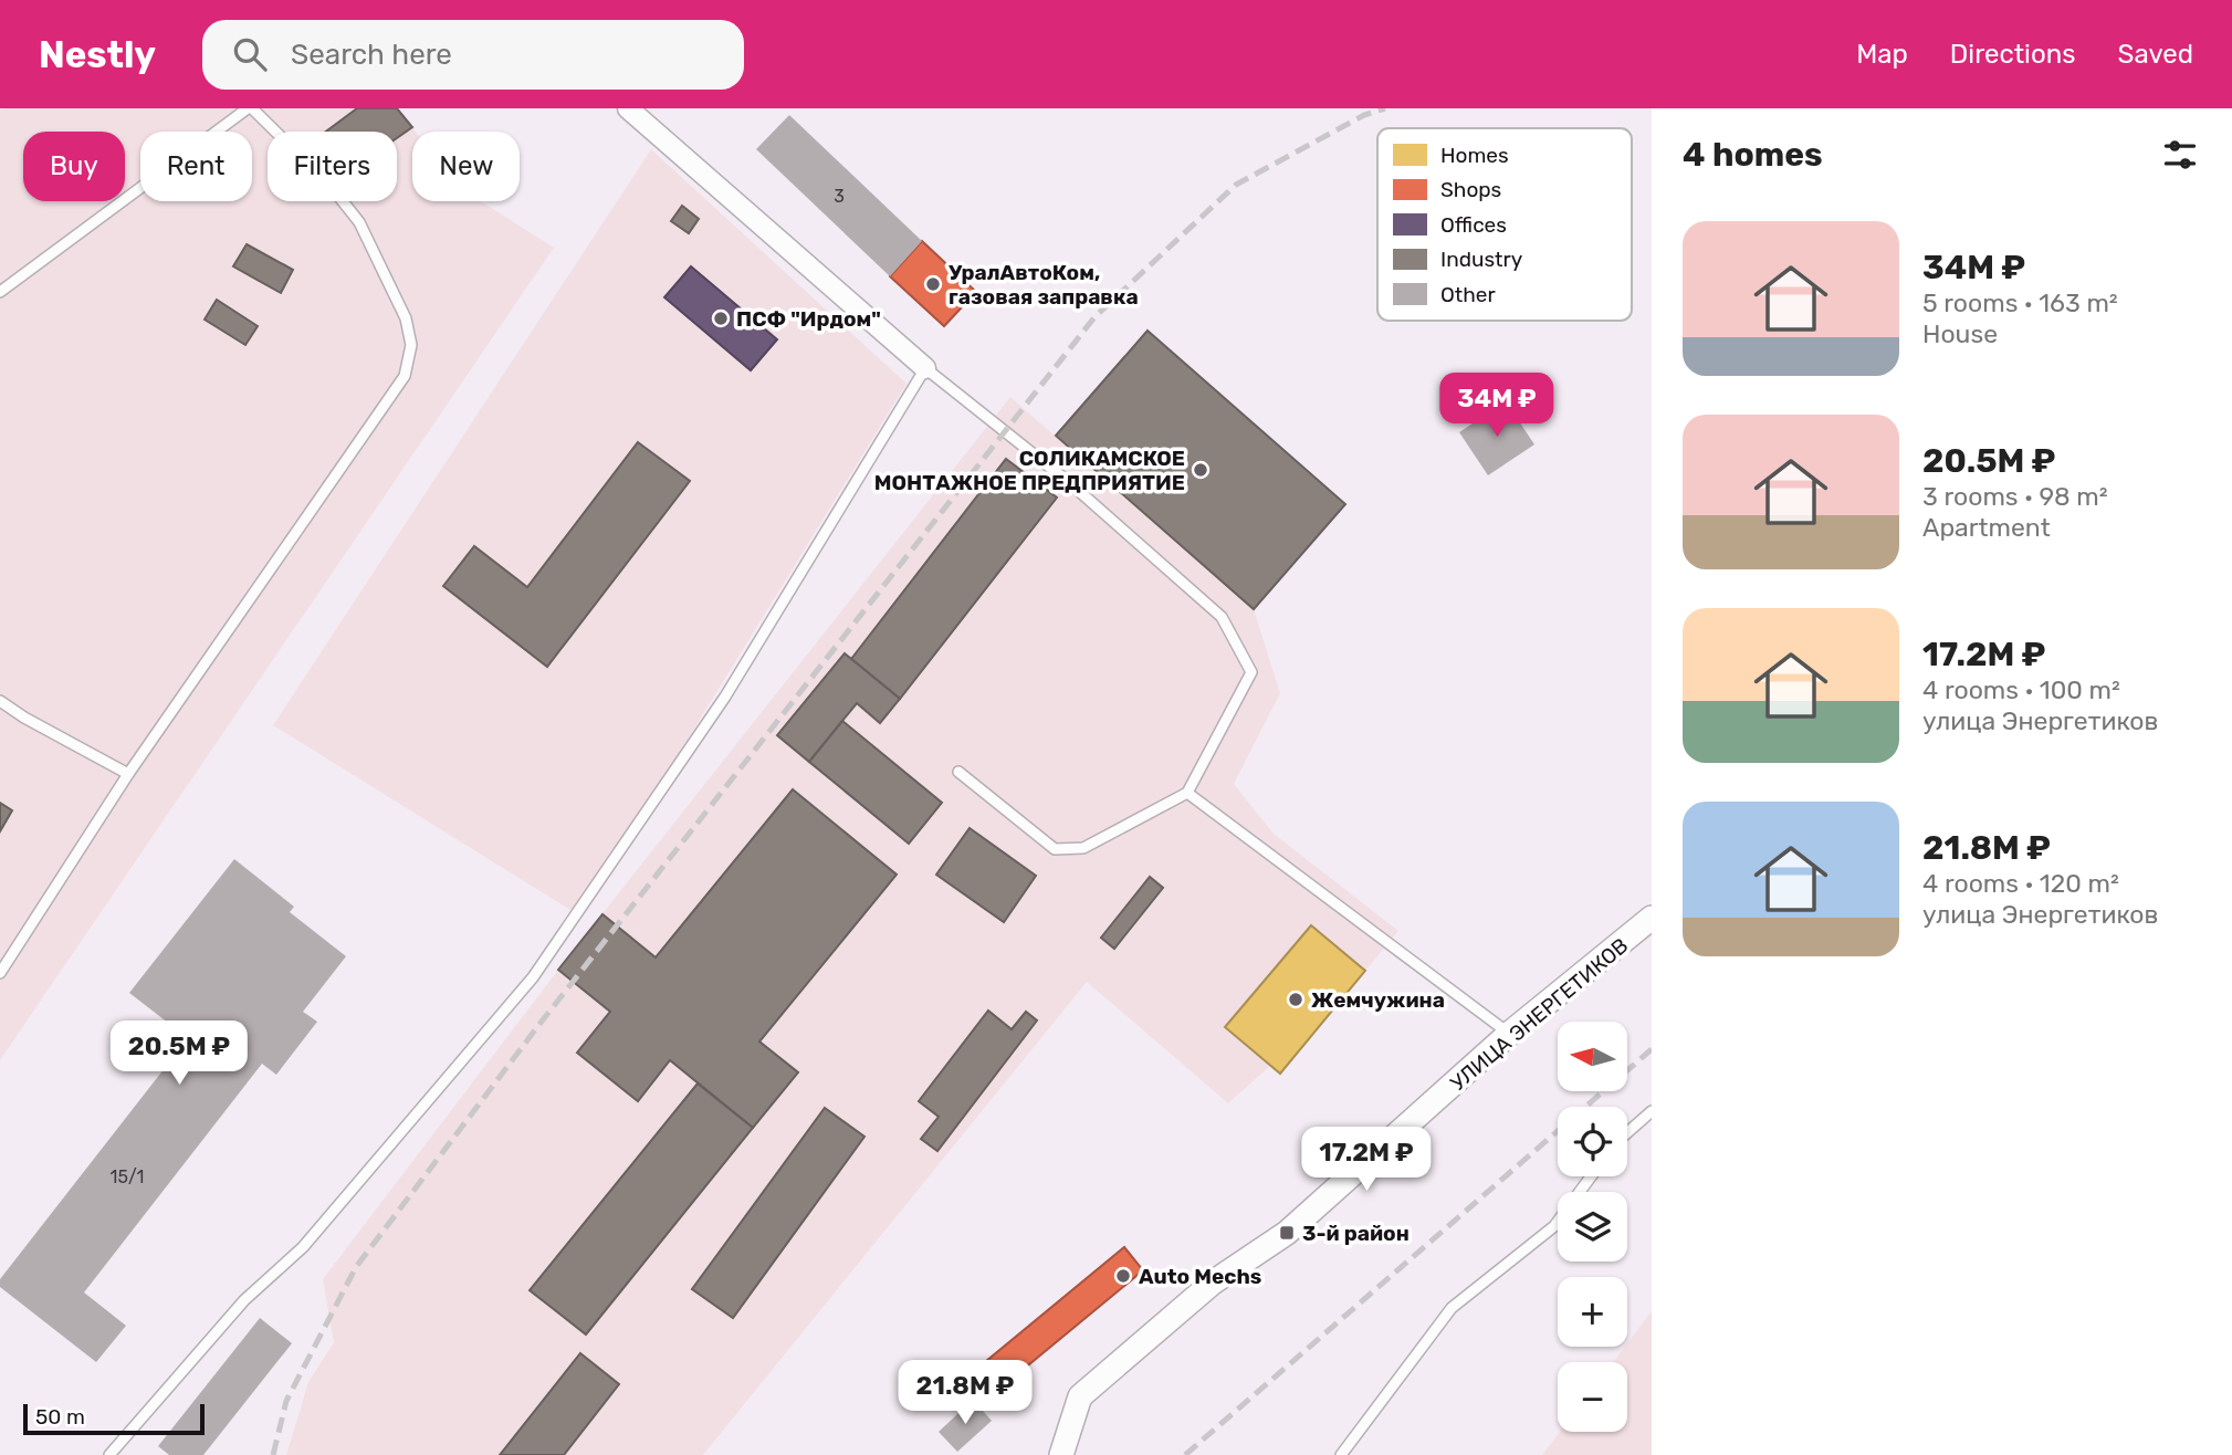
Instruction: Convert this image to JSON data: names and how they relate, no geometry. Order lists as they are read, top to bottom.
{
  "streets": {
    "street": ["УЛИЦА ЭНЕРГЕТИКОВ"]
  },
  "places": {
    "other": [
      "УралАвтоКом, газовая заправка",
      "ПСФ \"Ирдом\"",
      "СОЛИКАМСКОЕ МОНТАЖНОЕ ПРЕДПРИЯТИЕ",
      "Жемчужина",
      "Auto Mechs"
    ],
    "transit": ["3-й район"]
  },
  "house_numbers": ["3", "15/1"],
  "legend": [
    "Homes",
    "Shops",
    "Offices",
    "Industry",
    "Other"
  ],
  "scale_bar": "50 m",
  "north": "left",
  "page": {
    "header": "Nestly",
    "search": "Search here",
    "nav": ["Map", "Directions", "Saved"],
    "heading": "4 homes",
    "chip": [
      "Buy",
      "Rent",
      "Filters",
      "New"
    ],
    "list": [
      {
        "name": "34M ₽",
        "note": "5 rooms · 163 m² · House"
      },
      {
        "name": "20.5M ₽",
        "note": "3 rooms · 98 m² · Apartment"
      },
      {
        "name": "17.2M ₽",
        "note": "4 rooms · 100 m² · улица Энергетиков"
      },
      {
        "name": "21.8M ₽",
        "note": "4 rooms · 120 m² · улица Энергетиков"
      }
    ],
    "price": [
      "34M ₽",
      "20.5M ₽",
      "17.2M ₽",
      "21.8M ₽"
    ],
    "map_buttons": ["+", "−"],
    "scale": "50 m"
  }
}
